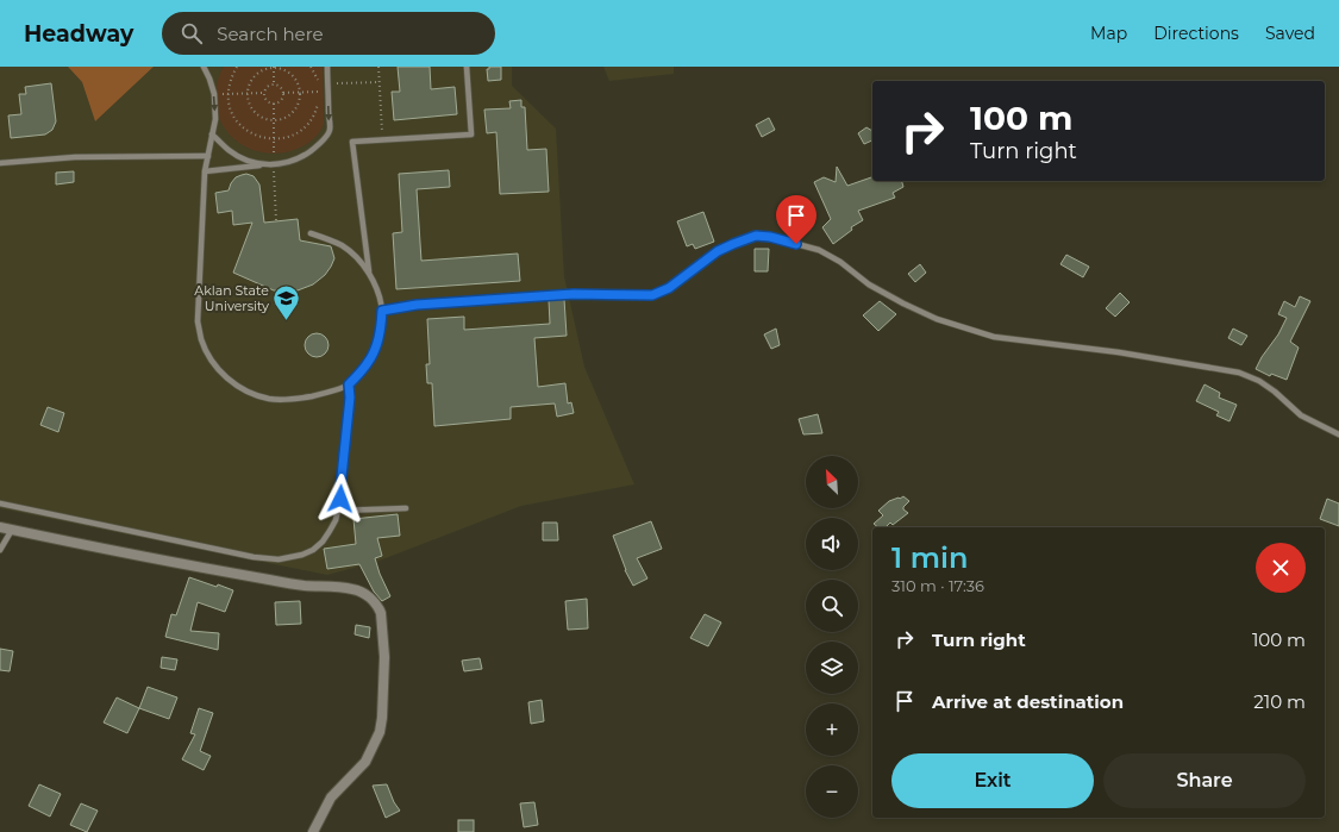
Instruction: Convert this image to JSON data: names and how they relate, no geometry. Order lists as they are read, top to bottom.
{
  "places": {
    "school or university": ["Aklan State University"]
  },
  "north": "top left",
  "page": {
    "header": "Headway",
    "search": "Search here",
    "nav": ["Map", "Directions", "Saved"],
    "turn": ["100 m", "Turn right"],
    "map_buttons": ["+", "−"],
    "heading": ["1 min", "310 m · 17:36"],
    "list": [
      {
        "name": "Turn right",
        "value": "100 m"
      },
      {
        "name": "Arrive at destination",
        "value": "210 m"
      }
    ],
    "buttons": ["Exit", "Share"]
  }
}
